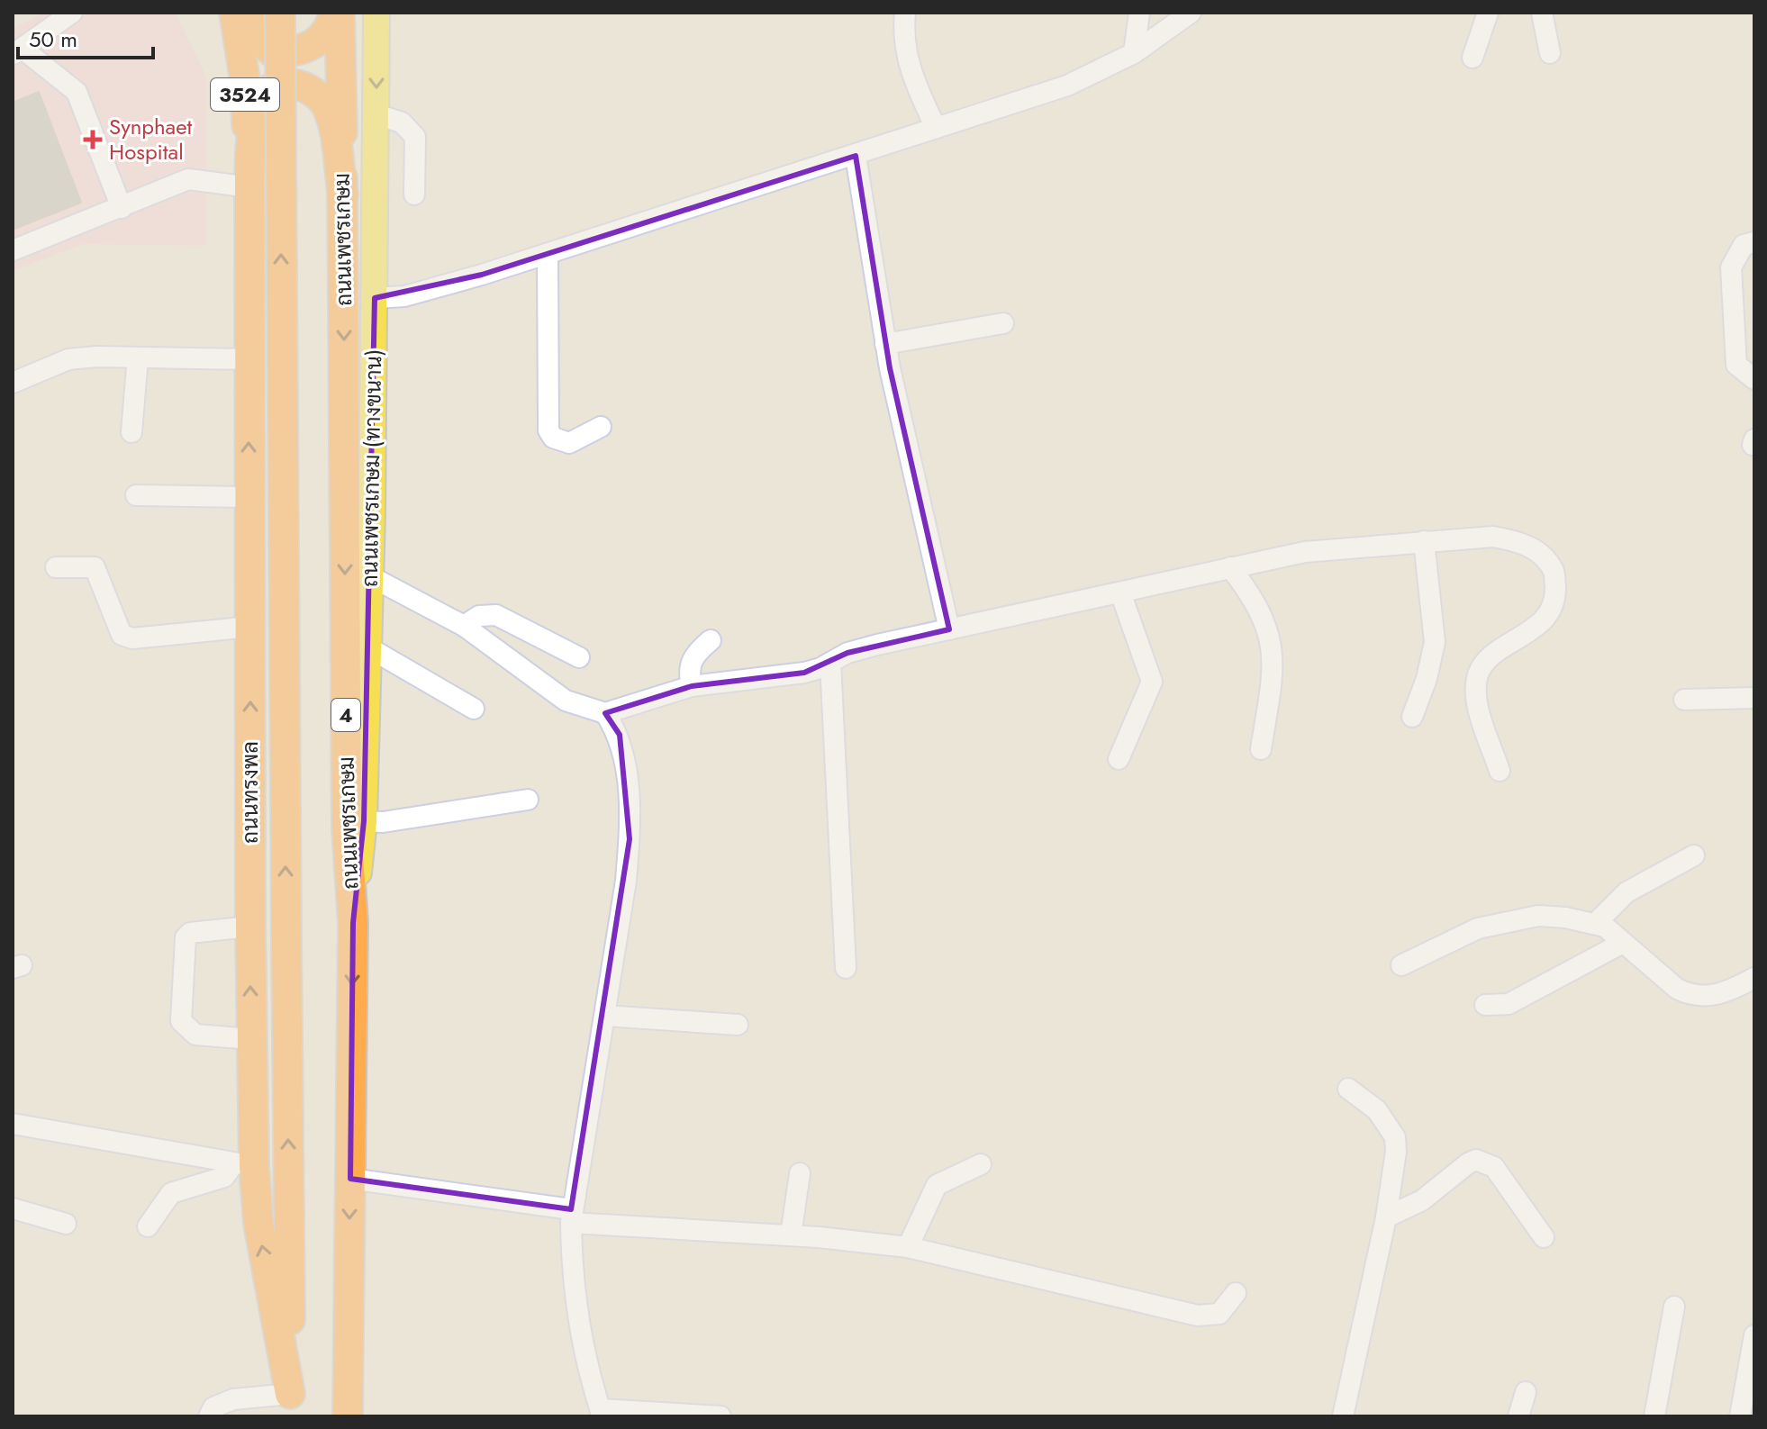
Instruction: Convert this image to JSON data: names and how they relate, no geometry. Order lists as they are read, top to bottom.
{
  "streets": {
    "highway": [
      "3524",
      "ถนนเพชรเกษม",
      "4",
      "ถนนทรงพล"
    ],
    "main road": ["ถนนเพชรเกษม (ทางขนาน)"]
  },
  "crossings": [
    ["ถนนเพชรเกษม", "ถนนเพชรเกษม (ทางขนาน)"]
  ],
  "places": {
    "health": ["Synphaet Hospital"]
  },
  "scale_bar": "50 m"
}
